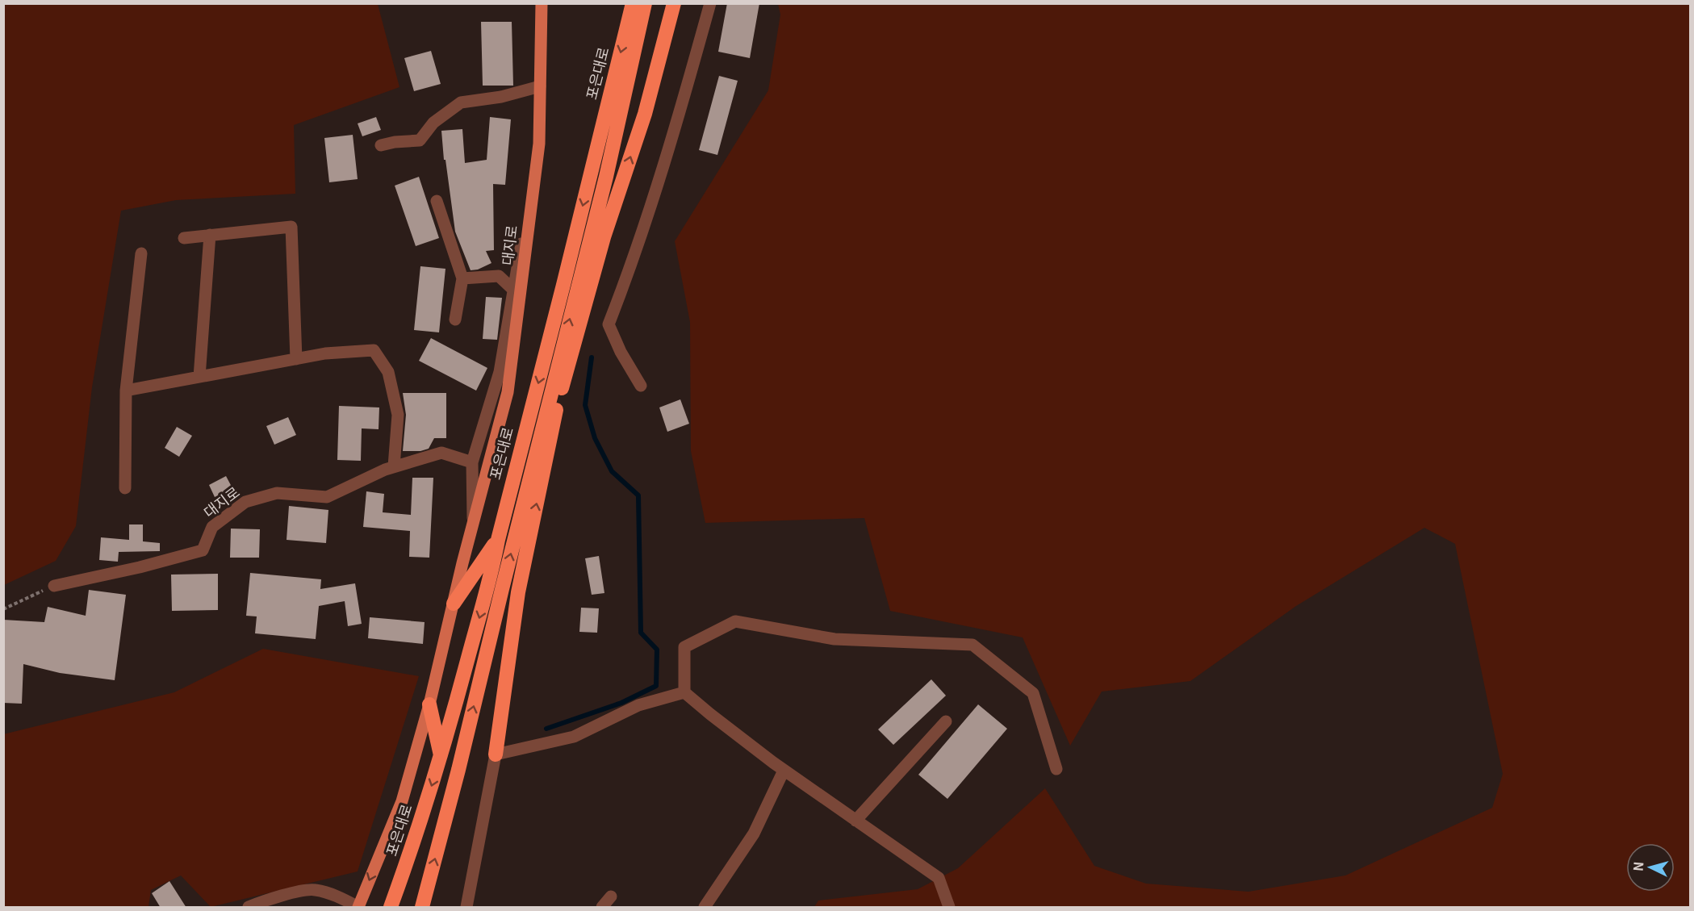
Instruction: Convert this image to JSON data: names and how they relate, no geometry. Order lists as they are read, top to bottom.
{
  "streets": {
    "highway": ["포은대로"],
    "main road": ["대지로"]
  },
  "north": "left"
}
